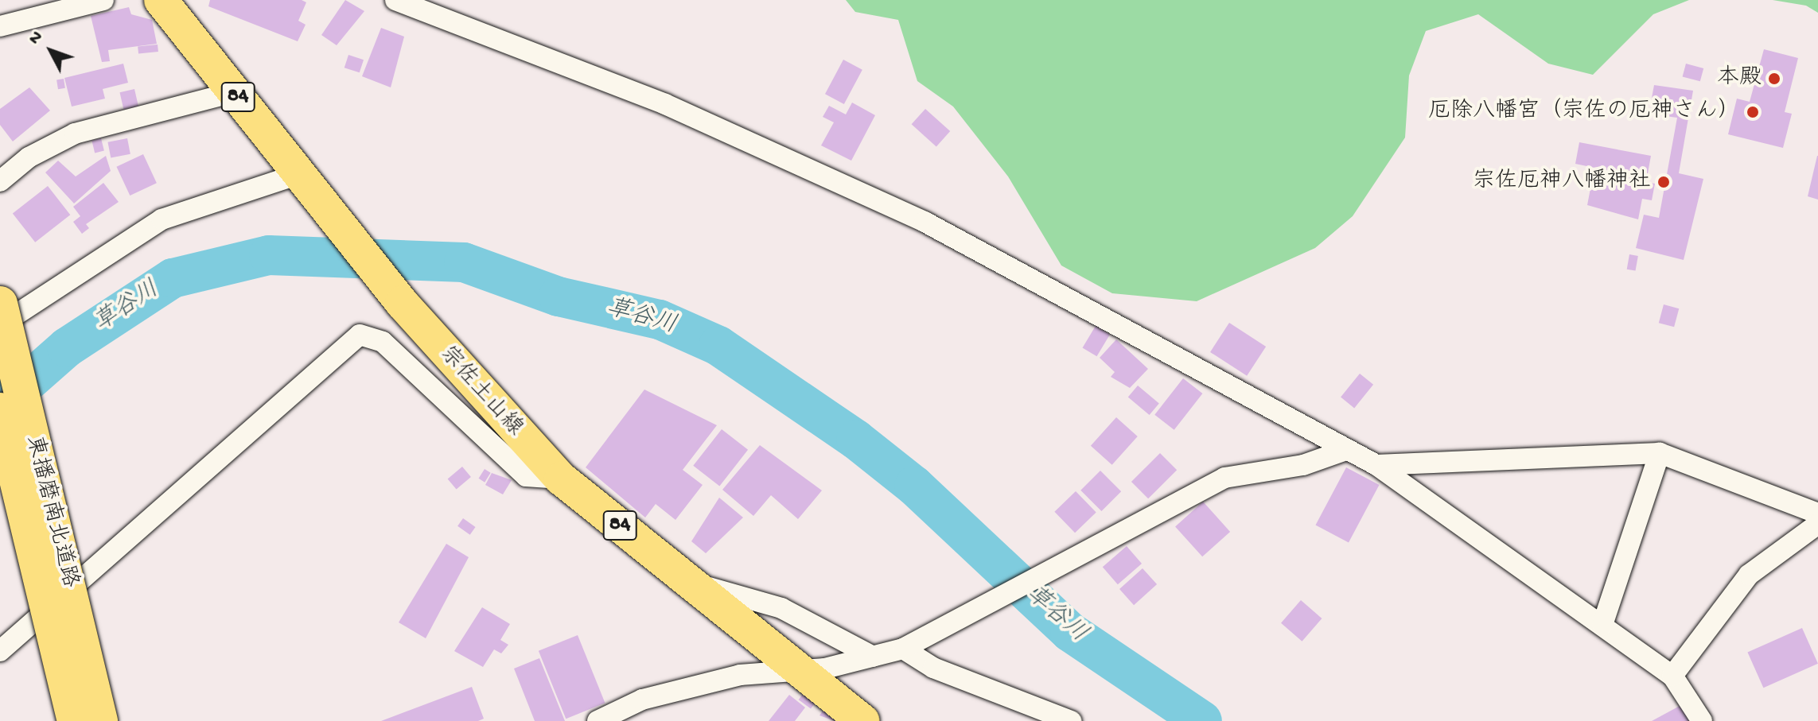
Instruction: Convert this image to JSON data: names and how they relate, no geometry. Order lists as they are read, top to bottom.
{
  "streets": {
    "highway": ["東播磨南北道路"],
    "main road": ["84", "宗佐土山線"]
  },
  "water": ["草谷川"],
  "places": ["本殿", "厄除八幡宮（宗佐の厄神さん）", "宗佐厄神八幡神社"],
  "north": "top left"
}
